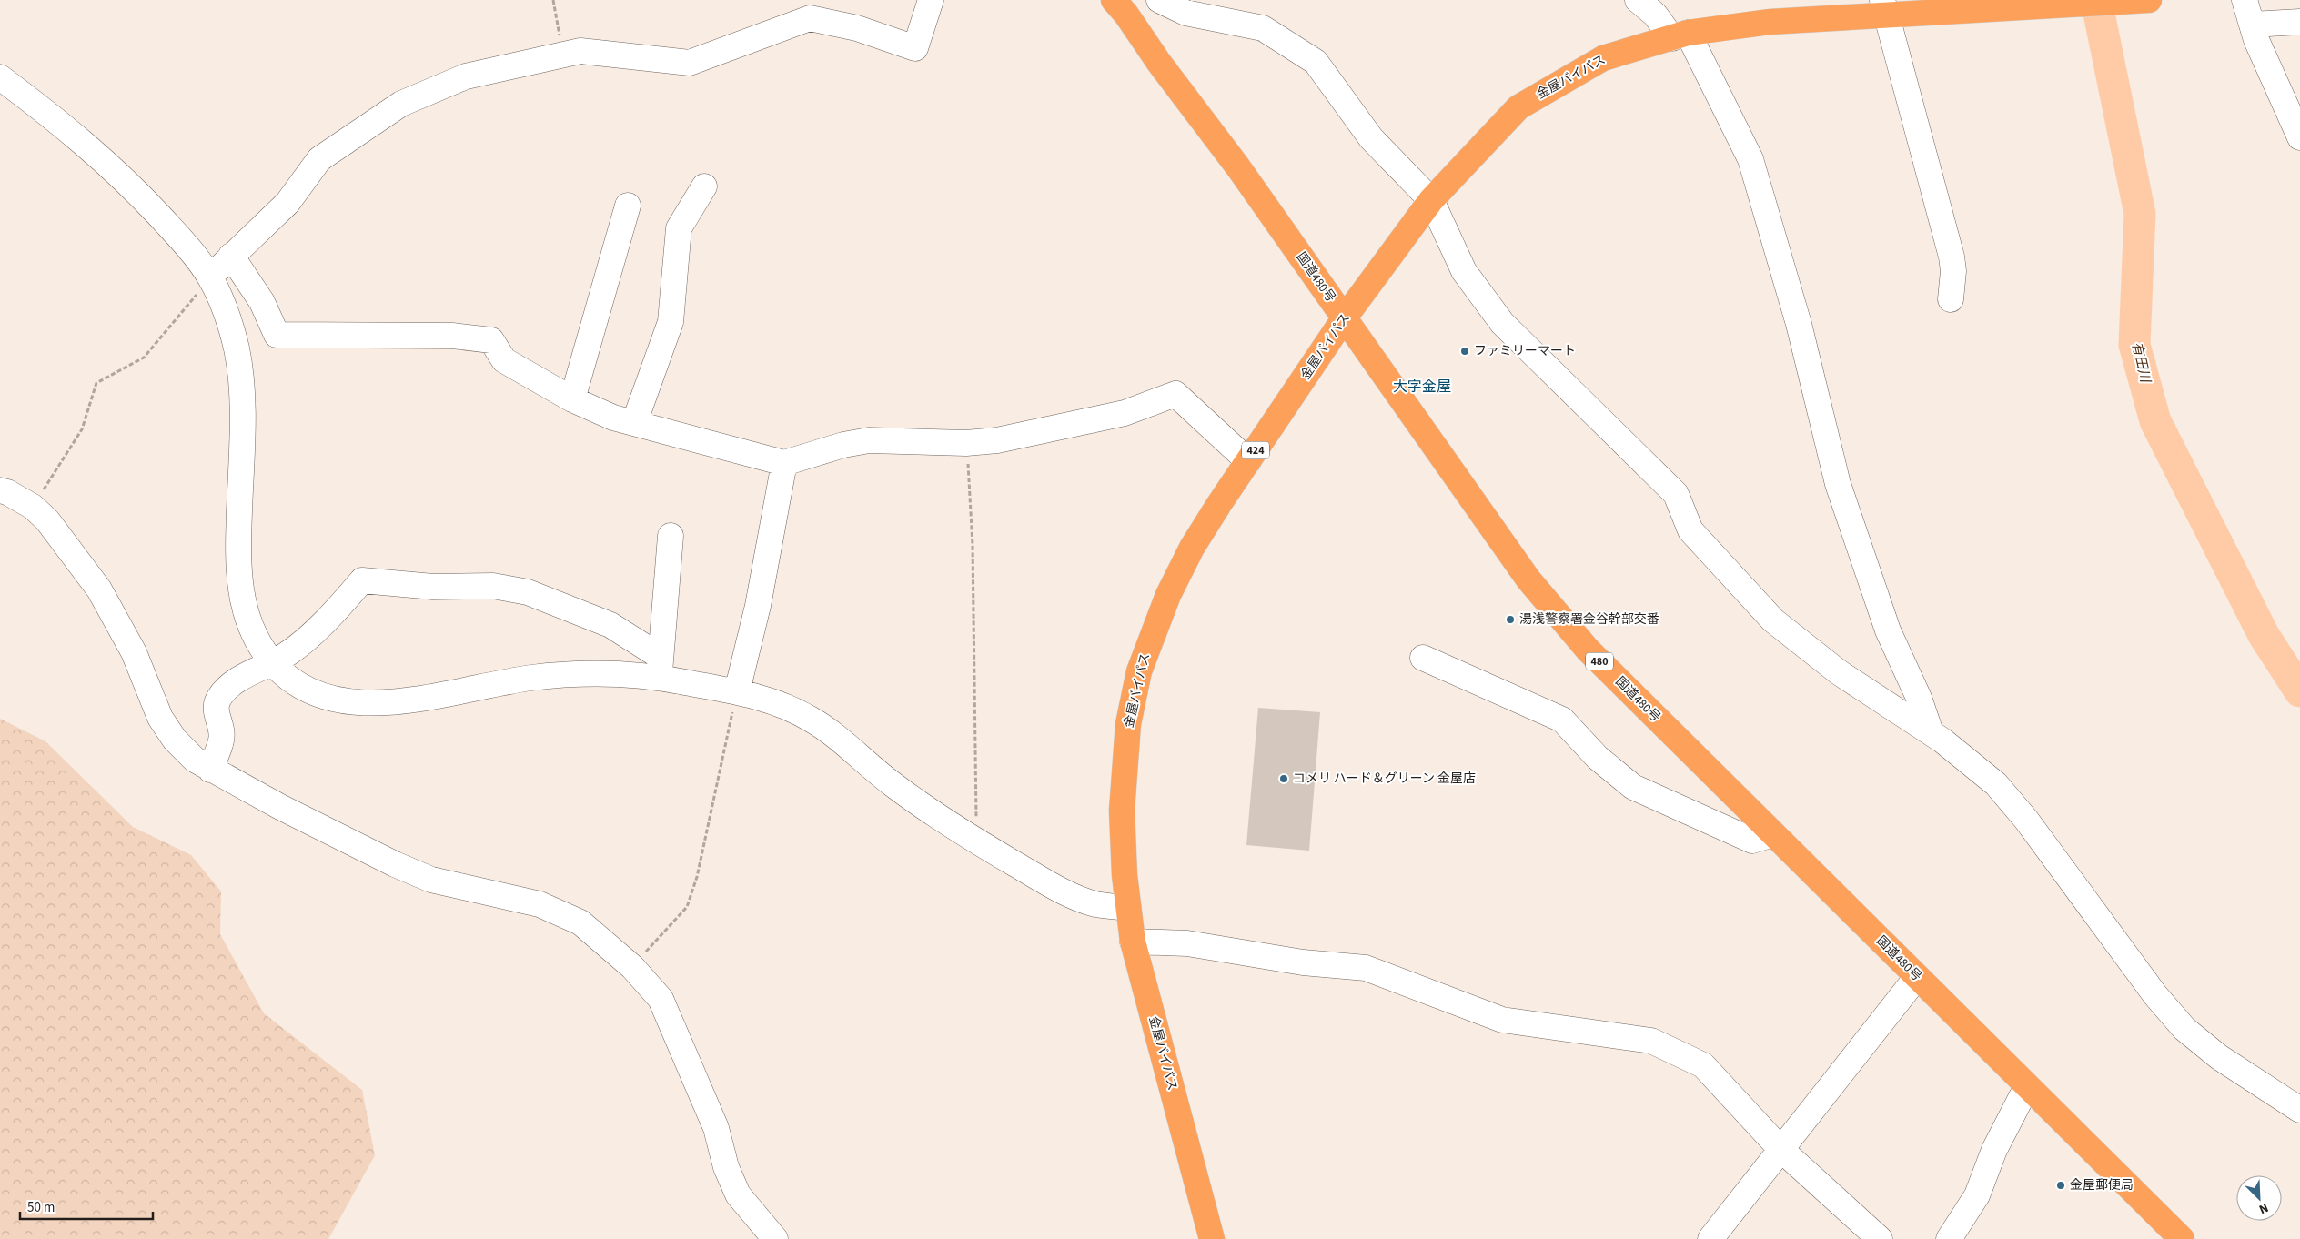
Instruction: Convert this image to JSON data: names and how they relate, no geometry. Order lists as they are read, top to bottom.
{
  "streets": {
    "highway": [
      "金屋バイパス",
      "国道480号",
      "424",
      "480"
    ]
  },
  "crossings": [
    ["金屋バイパス", "国道480号"]
  ],
  "districts": ["大字金屋"],
  "water": ["有田川"],
  "places": [
    "ファミリーマート",
    "湯浅警察署金谷幹部交番",
    "コメリ ハード＆グリーン 金屋店",
    "金屋郵便局"
  ],
  "scale_bar": "50 m",
  "north": "bottom right"
}
